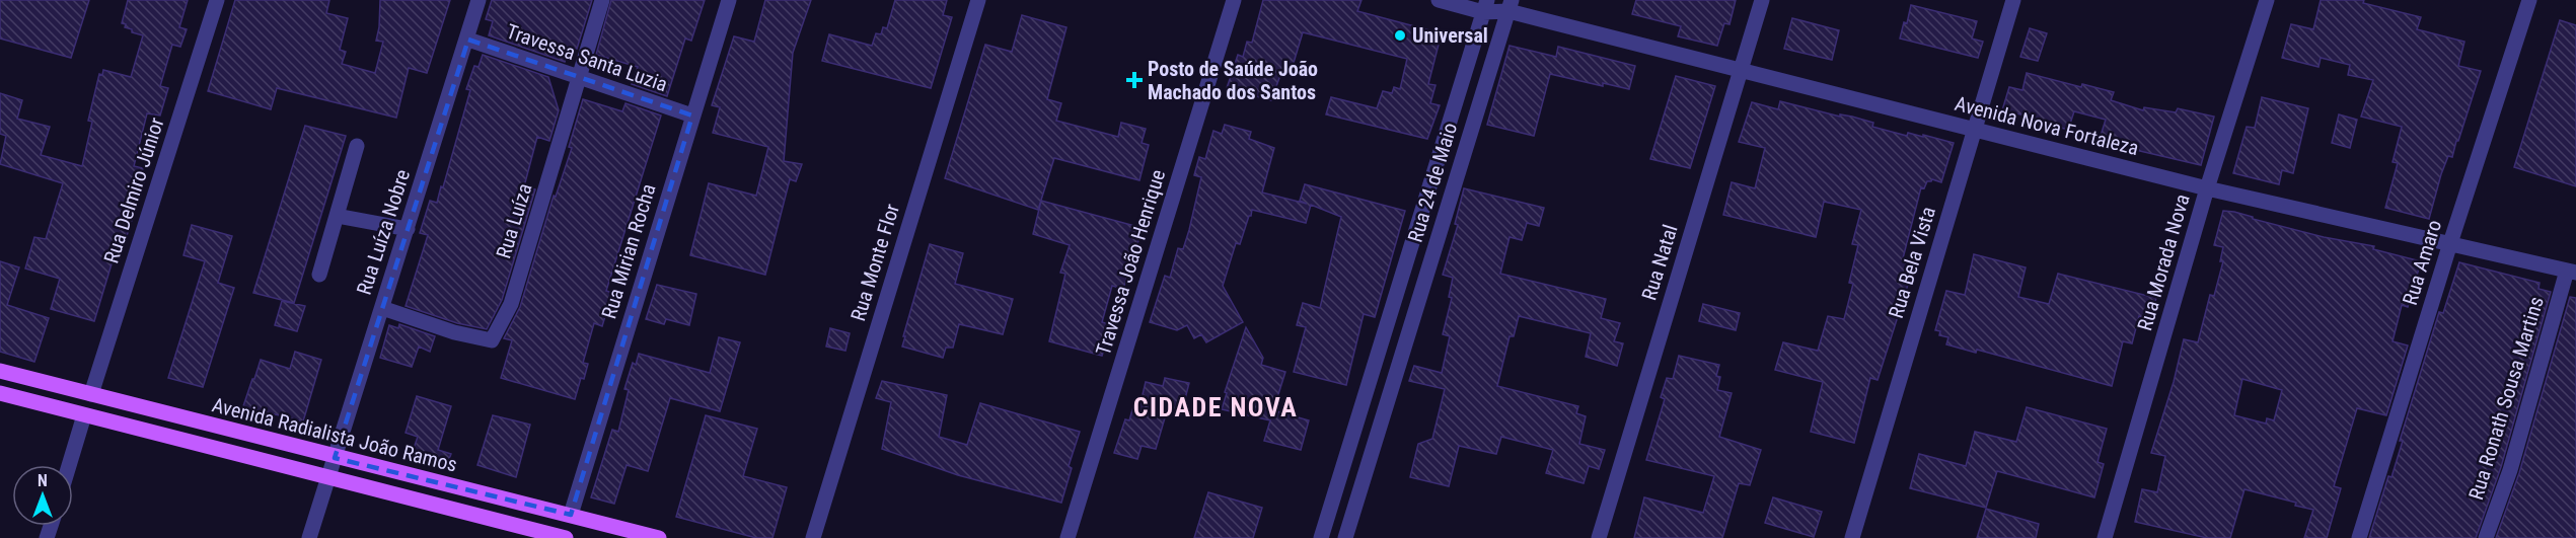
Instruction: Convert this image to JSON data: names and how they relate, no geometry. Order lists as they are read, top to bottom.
{
  "streets": {
    "main road": ["Avenida Radialista João Ramos"],
    "street": [
      "Travessa Santa Luzia",
      "Avenida Nova Fortaleza",
      "Rua 24 de Maio",
      "Rua Delmiro Júnior",
      "Rua Luíza",
      "Rua Luíza Nobre",
      "Rua Mirian Rocha",
      "Rua Monte Flor",
      "Travessa João Henrique",
      "Rua Natal",
      "Rua Bela Vista",
      "Rua Morada Nova",
      "Rua Amaro",
      "Rua Ronath Sousa Martins"
    ]
  },
  "crossings": [
    ["Travessa Santa Luzia", "Rua Luíza"],
    ["Travessa Santa Luzia", "Rua Luíza Nobre"],
    ["Travessa Santa Luzia", "Rua Mirian Rocha"],
    ["Avenida Nova Fortaleza", "Rua 24 de Maio"],
    ["Avenida Nova Fortaleza", "Rua Natal"],
    ["Avenida Nova Fortaleza", "Rua Bela Vista"],
    ["Avenida Nova Fortaleza", "Rua Morada Nova"],
    ["Avenida Nova Fortaleza", "Rua Amaro"],
    ["Avenida Nova Fortaleza", "Rua Ronath Sousa Martins"],
    ["Rua Delmiro Júnior", "Avenida Radialista João Ramos"],
    ["Rua Luíza", "Rua Luíza Nobre"],
    ["Rua Luíza Nobre", "Avenida Radialista João Ramos"],
    ["Rua Mirian Rocha", "Avenida Radialista João Ramos"]
  ],
  "districts": ["CIDADE NOVA"],
  "places": {
    "other": ["Universal"],
    "health": ["Posto de Saúde João Machado dos Santos"]
  },
  "north": "top"
}
